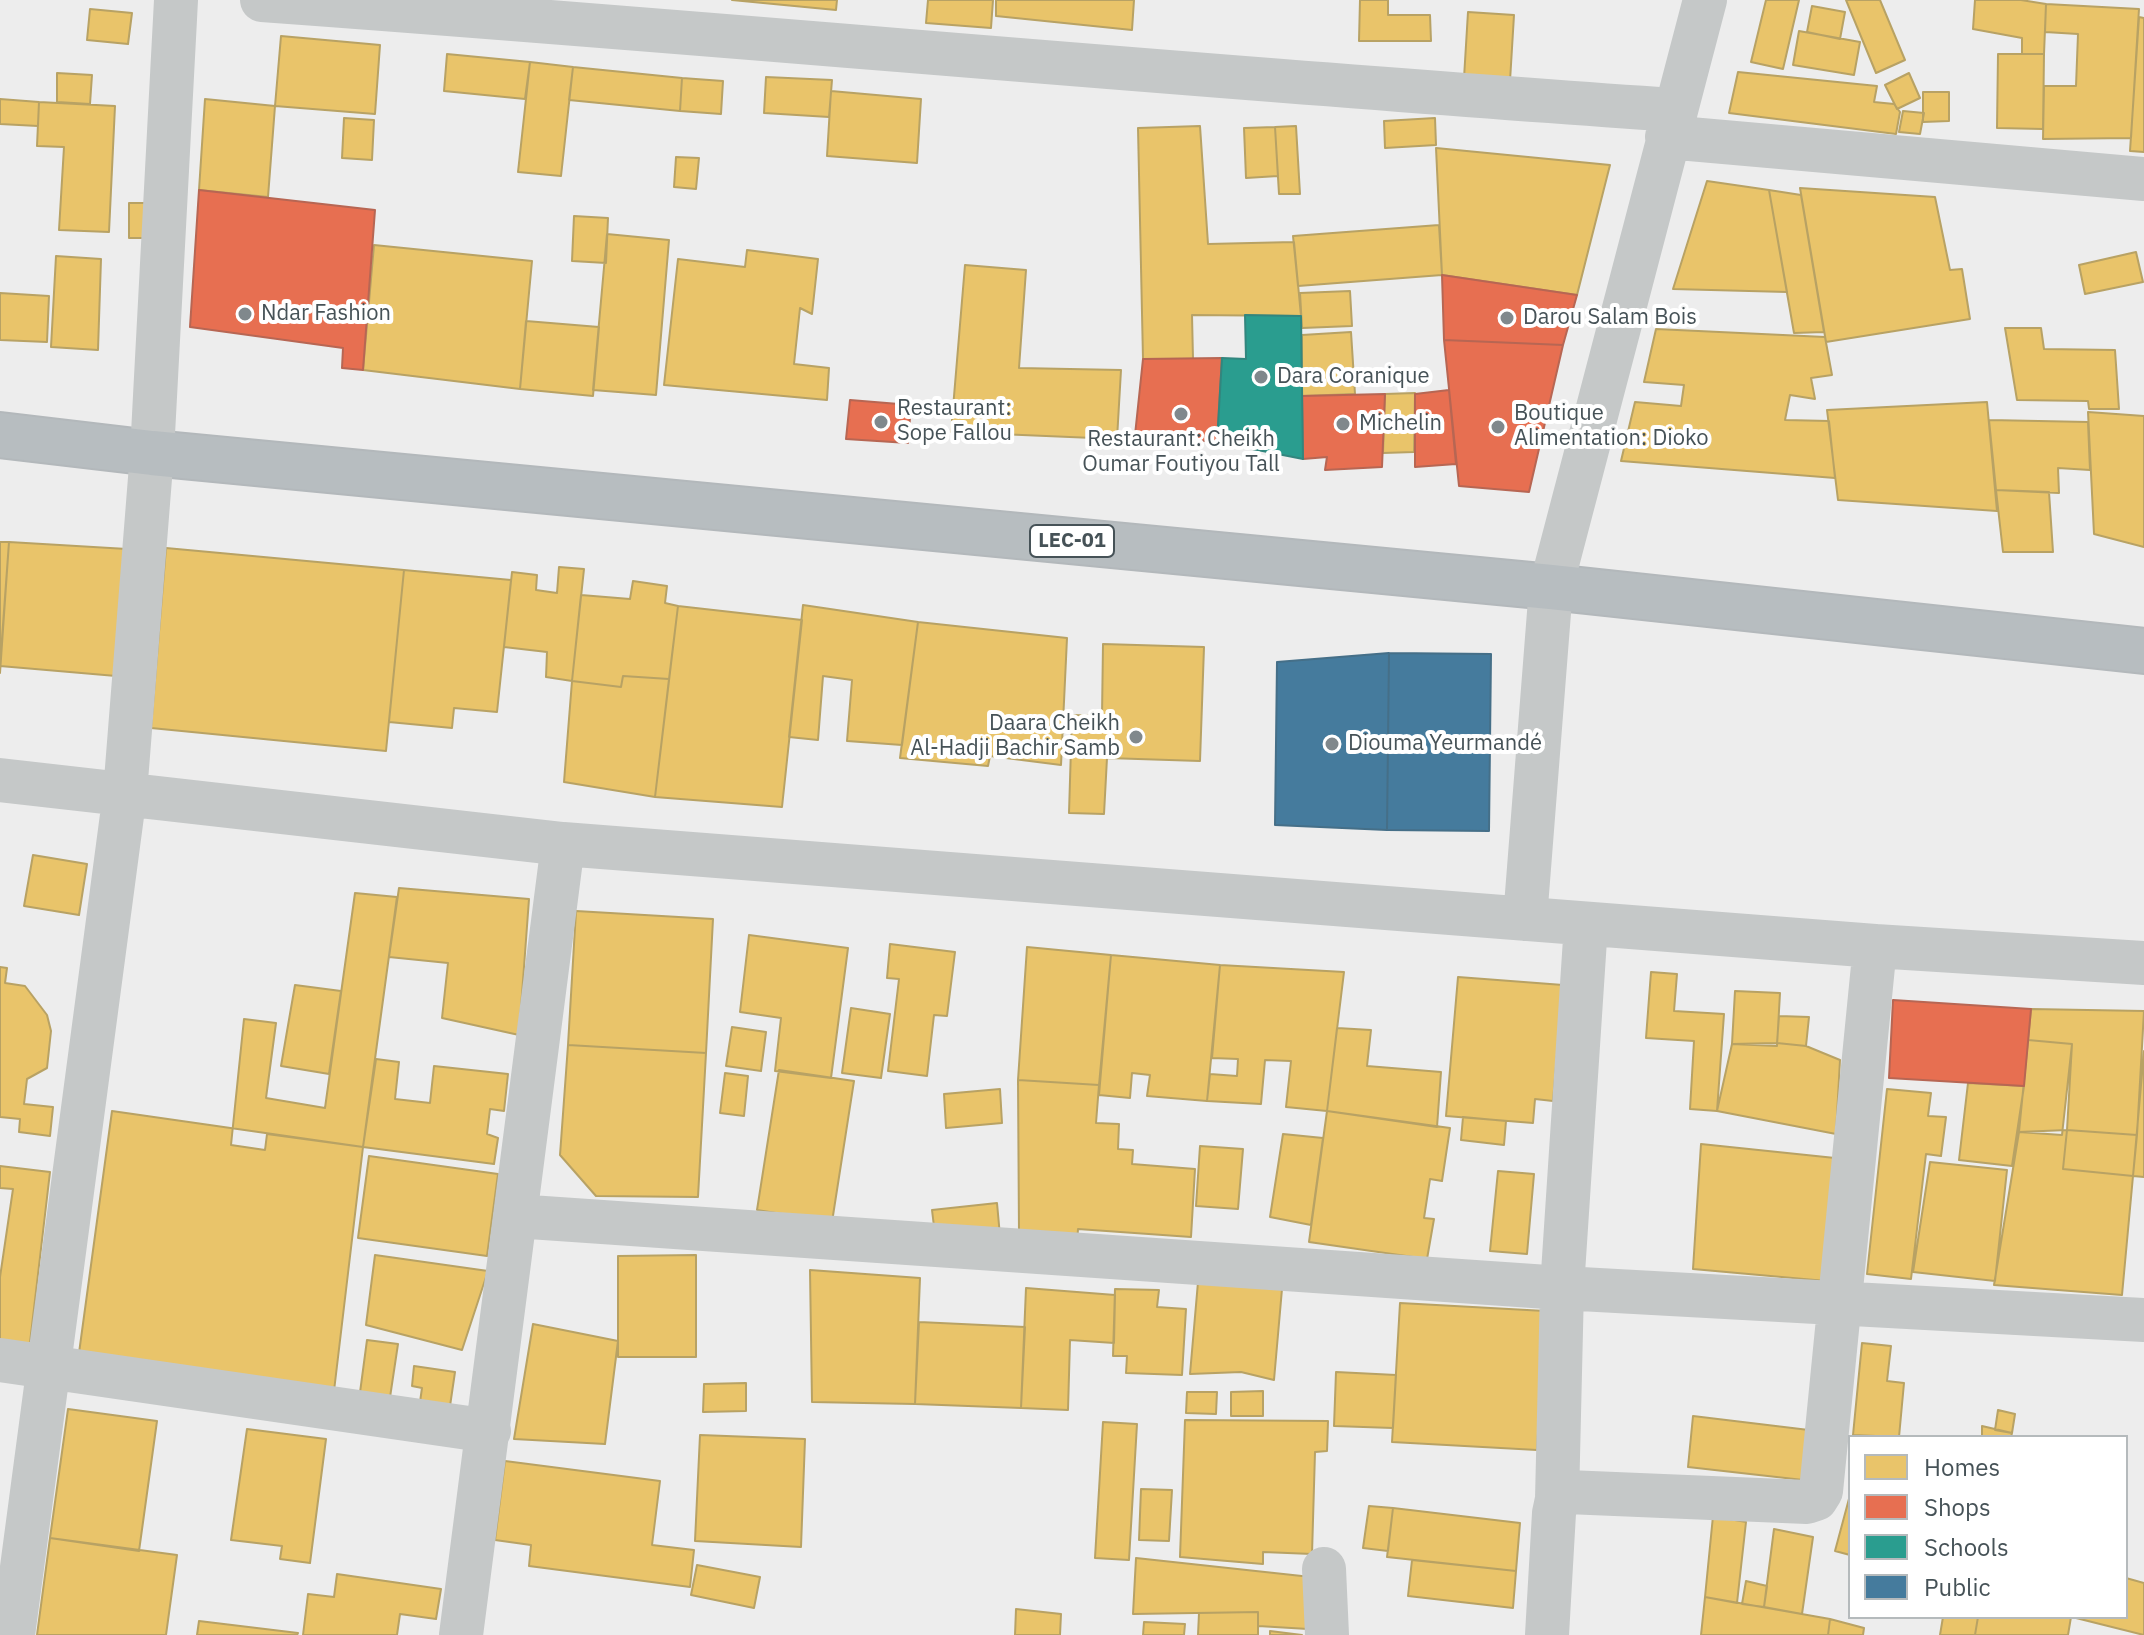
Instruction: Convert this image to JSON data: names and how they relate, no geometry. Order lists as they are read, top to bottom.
{
  "streets": {
    "highway": ["LEC-01"]
  },
  "places": [
    "Ndar Fashion",
    "Darou Salam Bois",
    "Dara Coranique",
    "Restaurant: Cheikh Oumar Foutiyou Tall",
    "Restaurant: Sope Fallou",
    "Michelin",
    "Boutique Alimentation: Dioko",
    "Daara Cheikh Al-Hadji Bachir Samb",
    "Diouma Yeurmandé"
  ],
  "legend": [
    "Homes",
    "Shops",
    "Schools",
    "Public"
  ]
}
